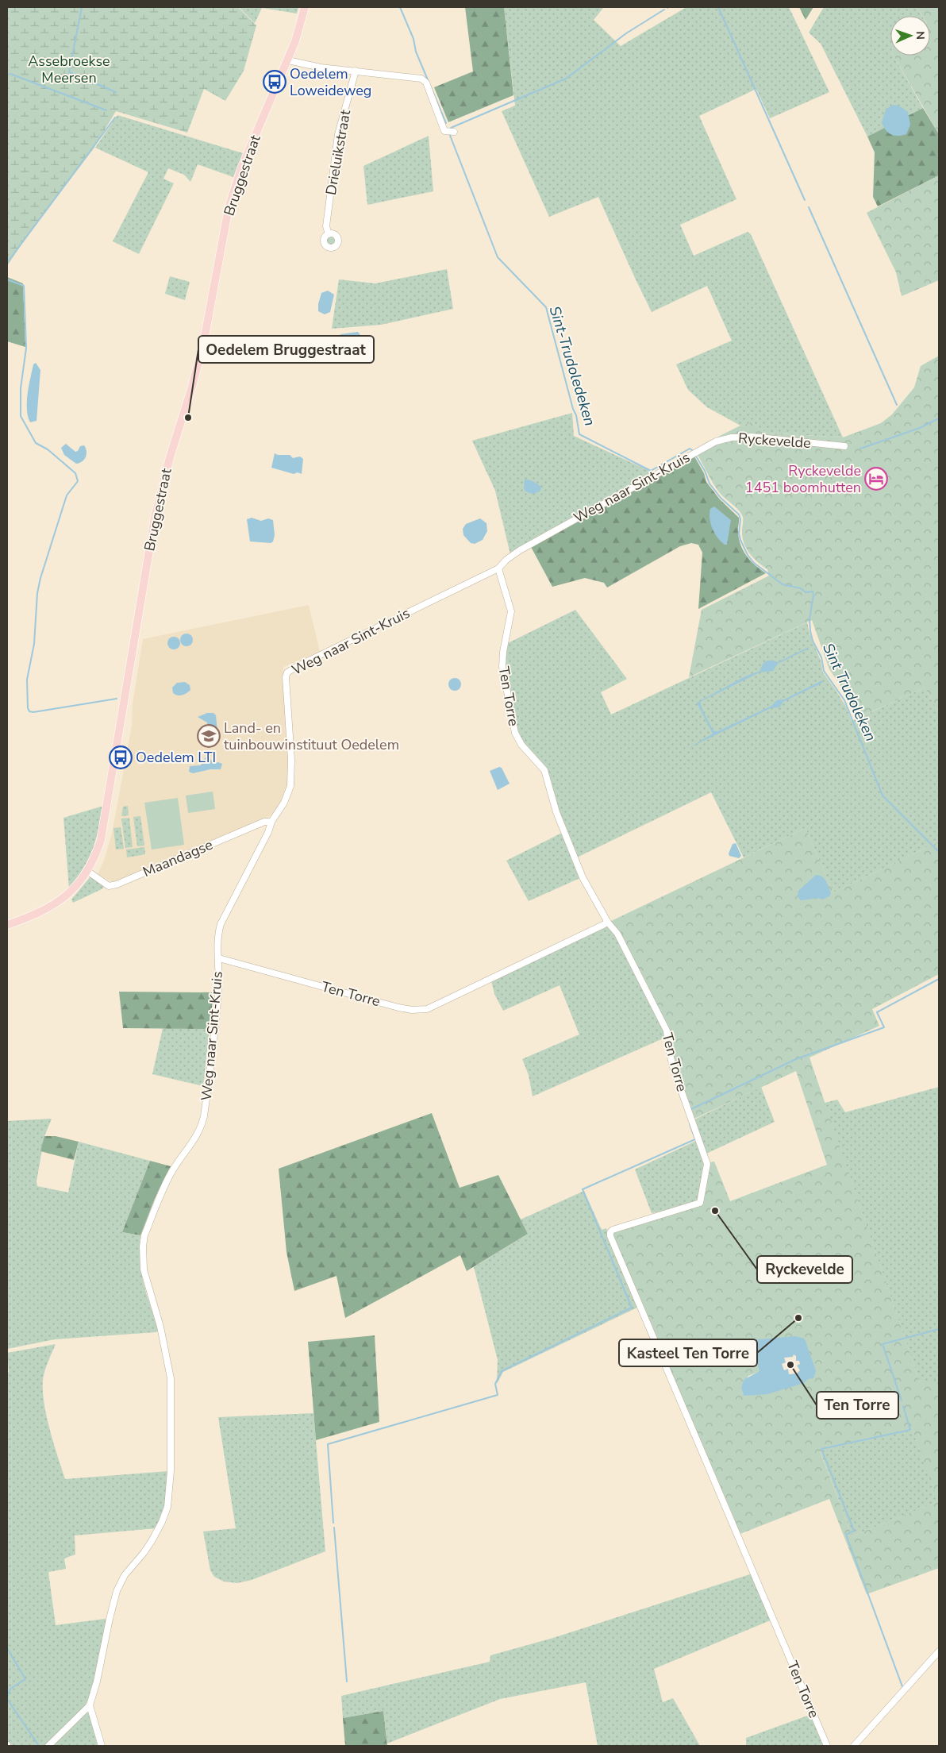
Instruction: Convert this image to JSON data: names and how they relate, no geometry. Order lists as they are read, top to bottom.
{
  "streets": {
    "main road": ["Bruggestraat"],
    "street": [
      "Drieluikstraat",
      "Ryckevelde",
      "Weg naar Sint-Kruis",
      "Ten Torre",
      "Maandagse"
    ]
  },
  "crossings": [
    ["Bruggestraat", "Maandagse"],
    ["Ryckevelde", "Weg naar Sint-Kruis"],
    ["Weg naar Sint-Kruis", "Ten Torre"],
    ["Weg naar Sint-Kruis", "Maandagse"]
  ],
  "water": ["Sint-Trudoledeken", "Sint Trudoleken"],
  "parks": ["Assebroekse Meersen"],
  "places": {
    "bus stop": ["Oedelem Loweideweg", "Oedelem LTI"],
    "other": [
      "Oedelem Bruggestraat",
      "Ryckevelde",
      "Kasteel Ten Torre",
      "Ten Torre"
    ],
    "hotel": ["Ryckevelde 1451 boomhutten"],
    "school or university": ["Land- en tuinbouwinstituut Oedelem"]
  },
  "north": "right"
}
